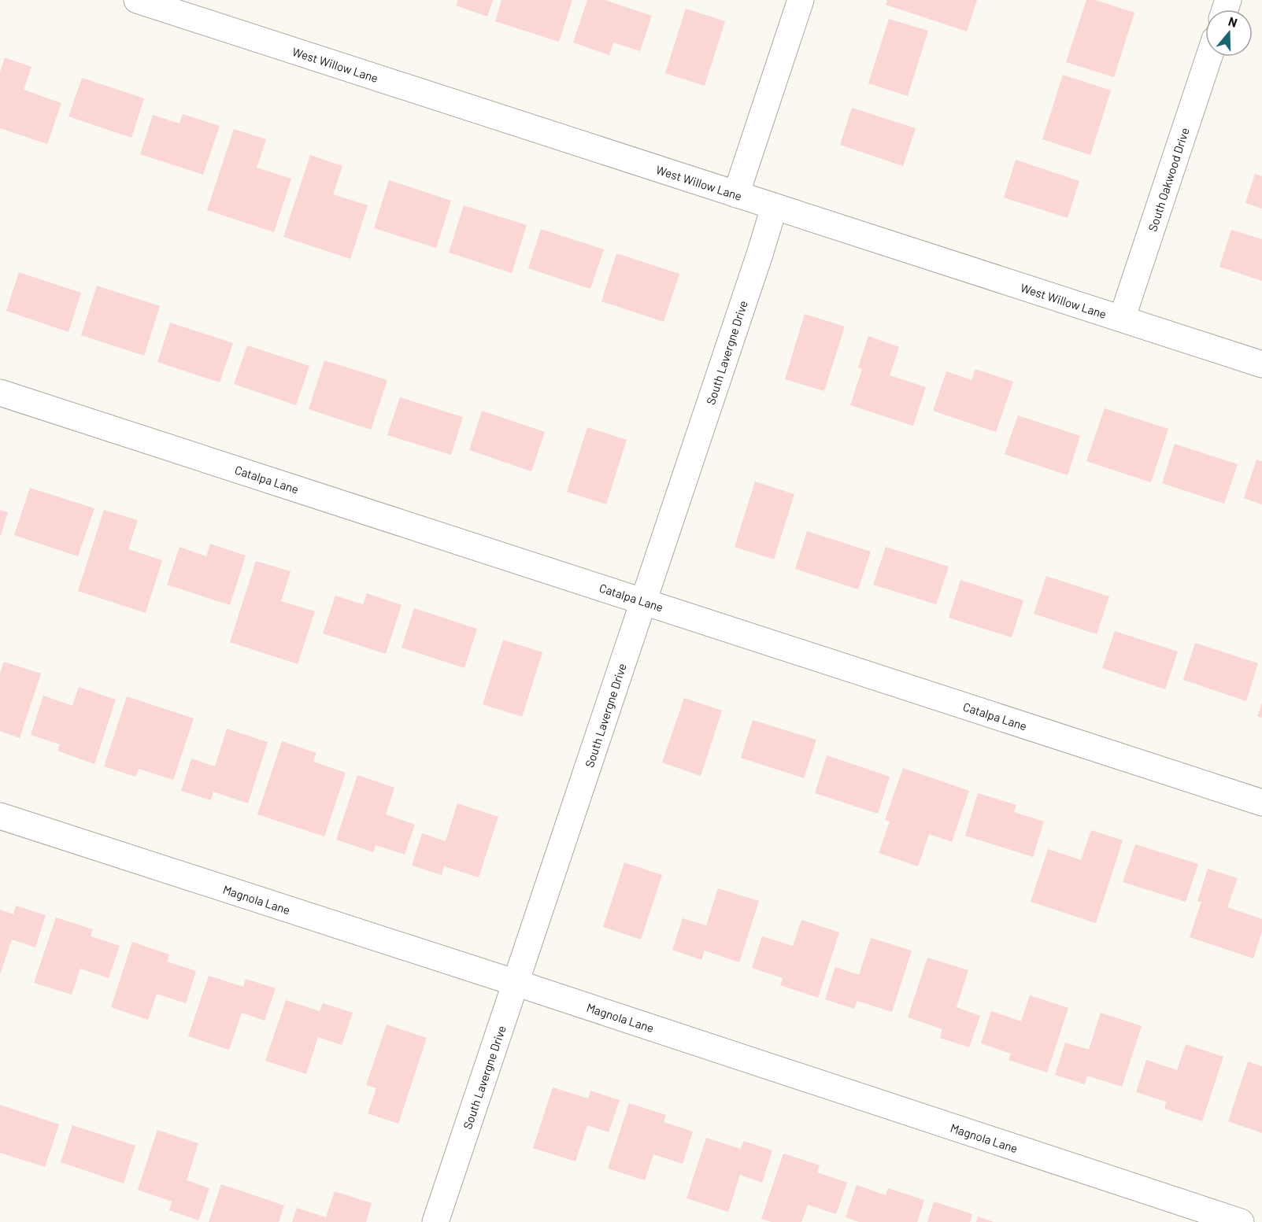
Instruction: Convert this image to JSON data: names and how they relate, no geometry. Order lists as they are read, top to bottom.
{
  "streets": {
    "street": [
      "West Willow Lane",
      "South Oakwood Drive",
      "South Lavergne Drive",
      "Catalpa Lane",
      "Magnola Lane"
    ]
  },
  "crossings": [
    ["West Willow Lane", "South Oakwood Drive"],
    ["West Willow Lane", "South Lavergne Drive"],
    ["South Lavergne Drive", "Catalpa Lane"],
    ["South Lavergne Drive", "Magnola Lane"]
  ],
  "north": "top"
}
